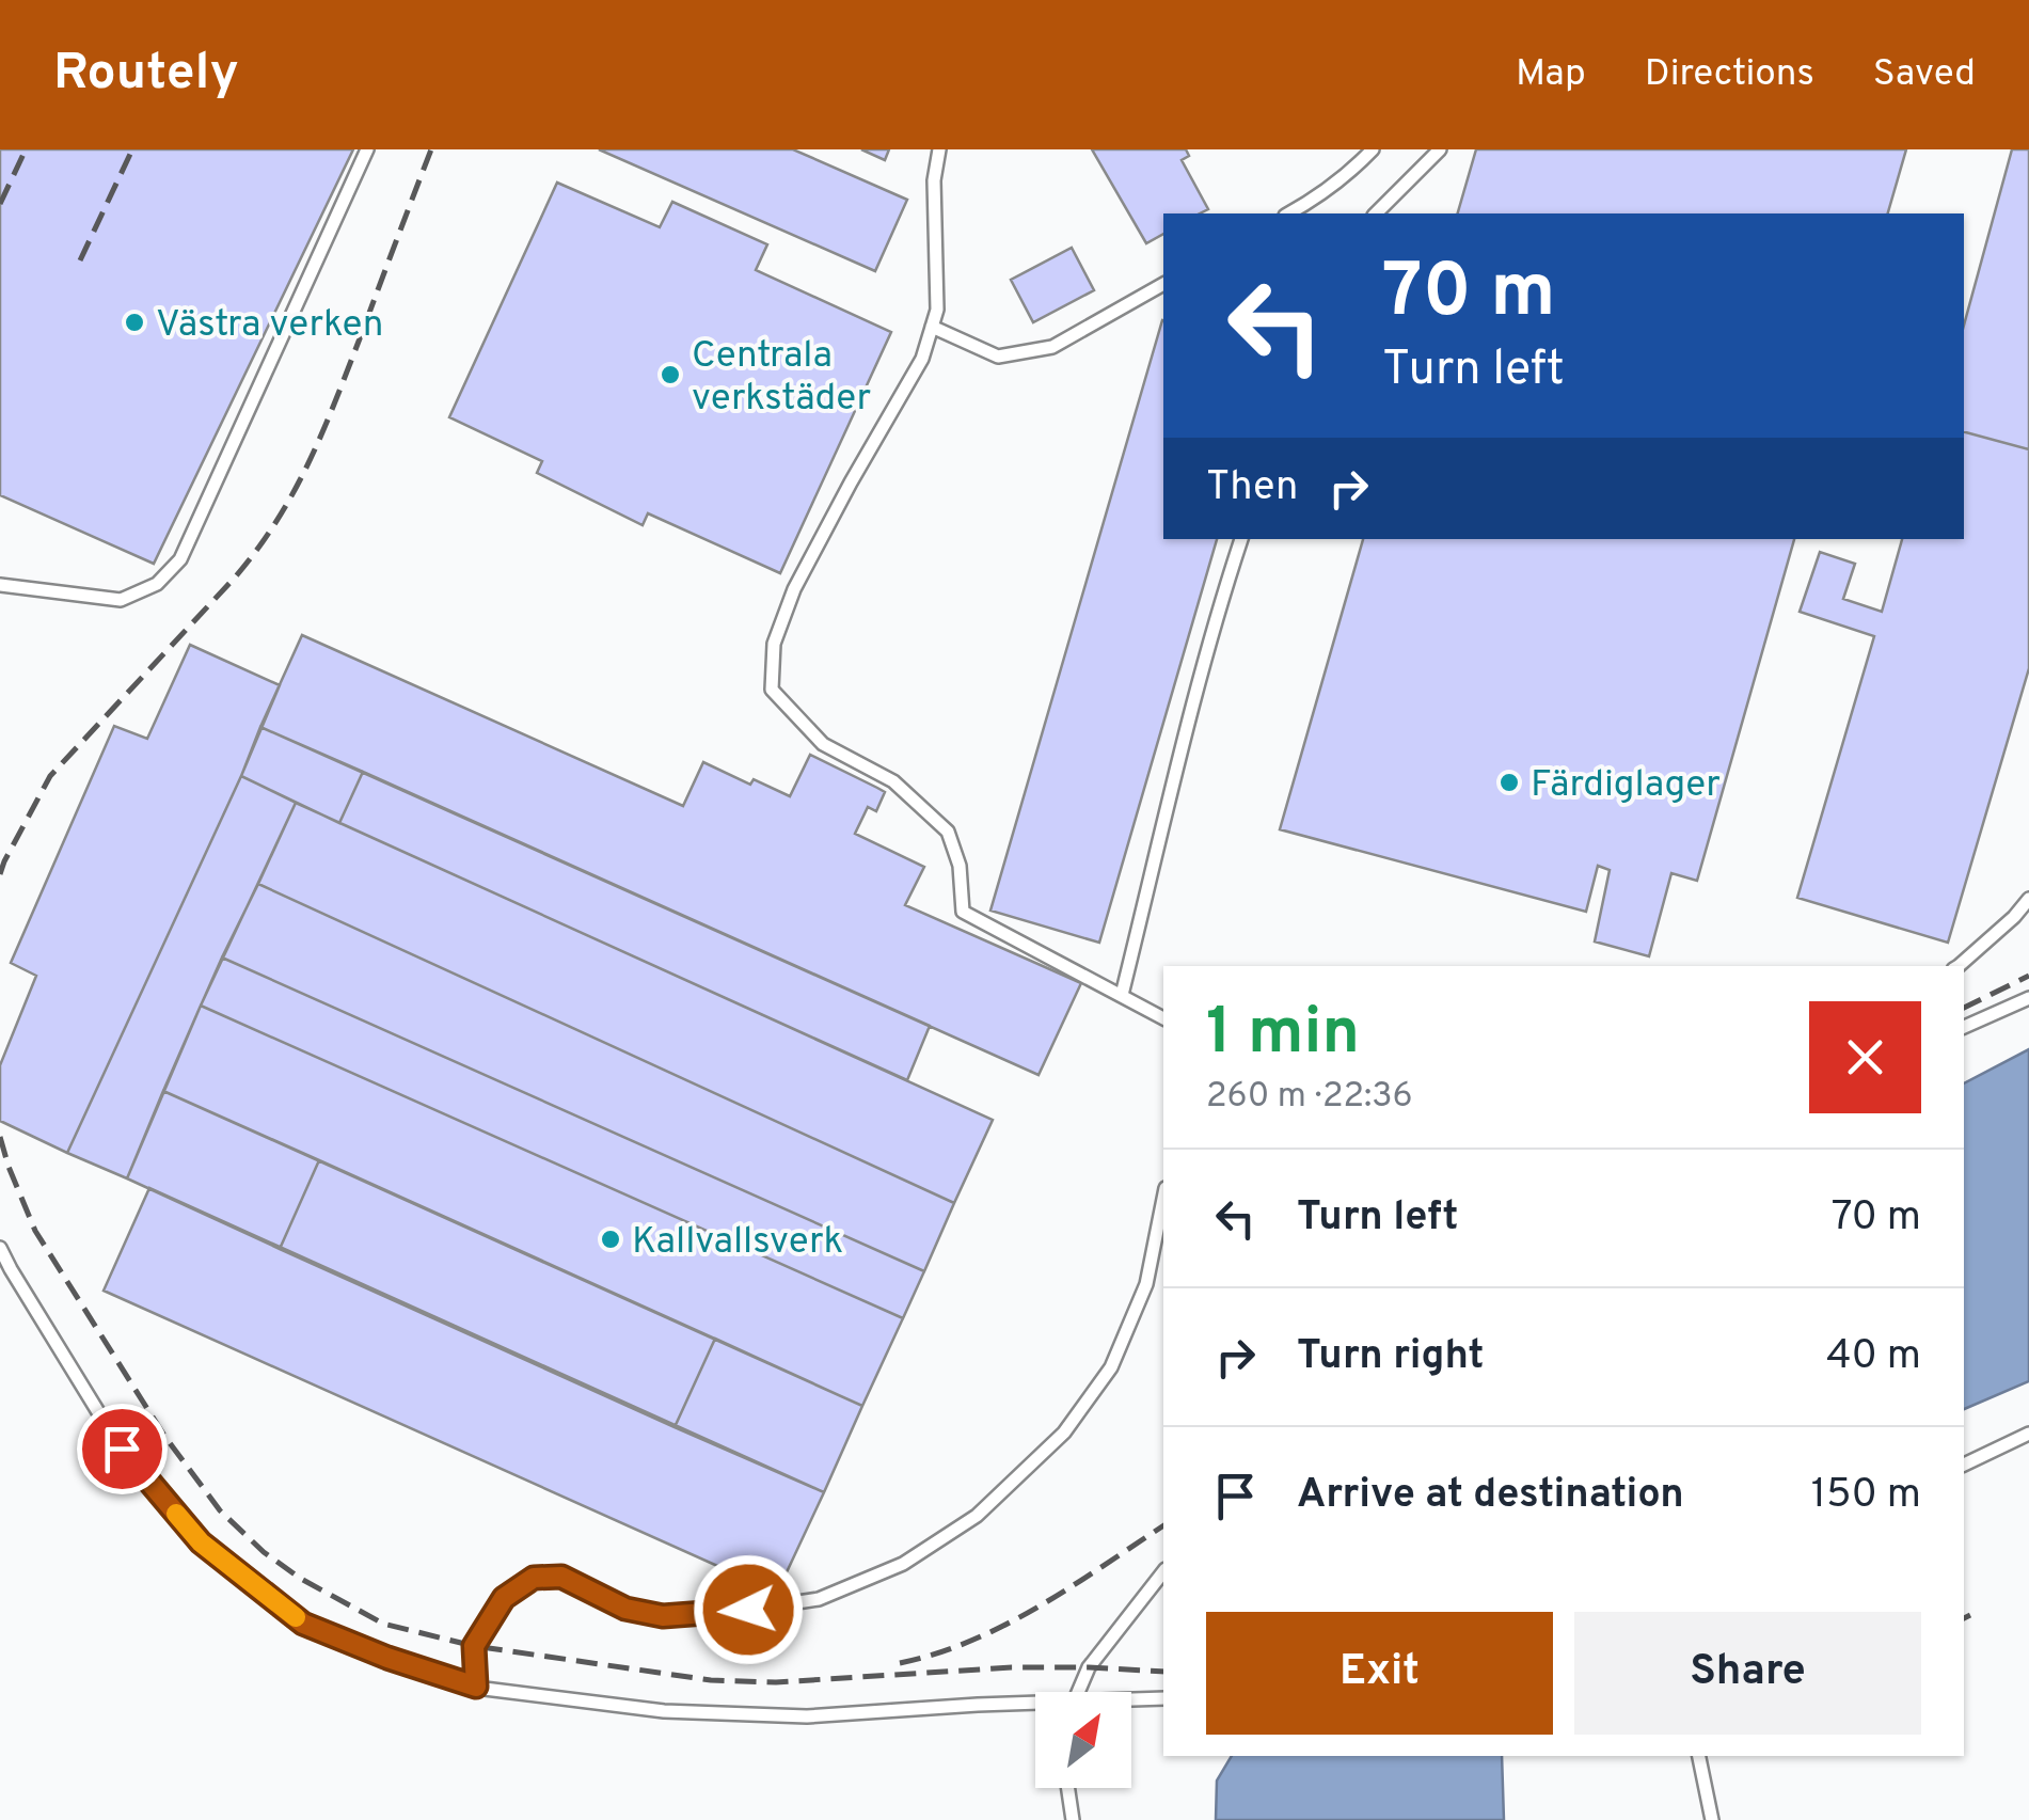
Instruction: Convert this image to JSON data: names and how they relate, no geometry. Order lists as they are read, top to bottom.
{
  "places": [
    "Västra verken",
    "Centrala verkstäder",
    "Färdiglager",
    "Kallvallsverk"
  ],
  "north": "top right",
  "page": {
    "header": "Routely",
    "nav": ["Map", "Directions", "Saved"],
    "turn": ["70 m", "Turn left"],
    "then": "Then",
    "heading": ["1 min", "260 m · 22:36"],
    "list": [
      {
        "name": "Turn left",
        "value": "70 m"
      },
      {
        "name": "Turn right",
        "value": "40 m"
      },
      {
        "name": "Arrive at destination",
        "value": "150 m"
      }
    ],
    "buttons": ["Exit", "Share"]
  }
}
